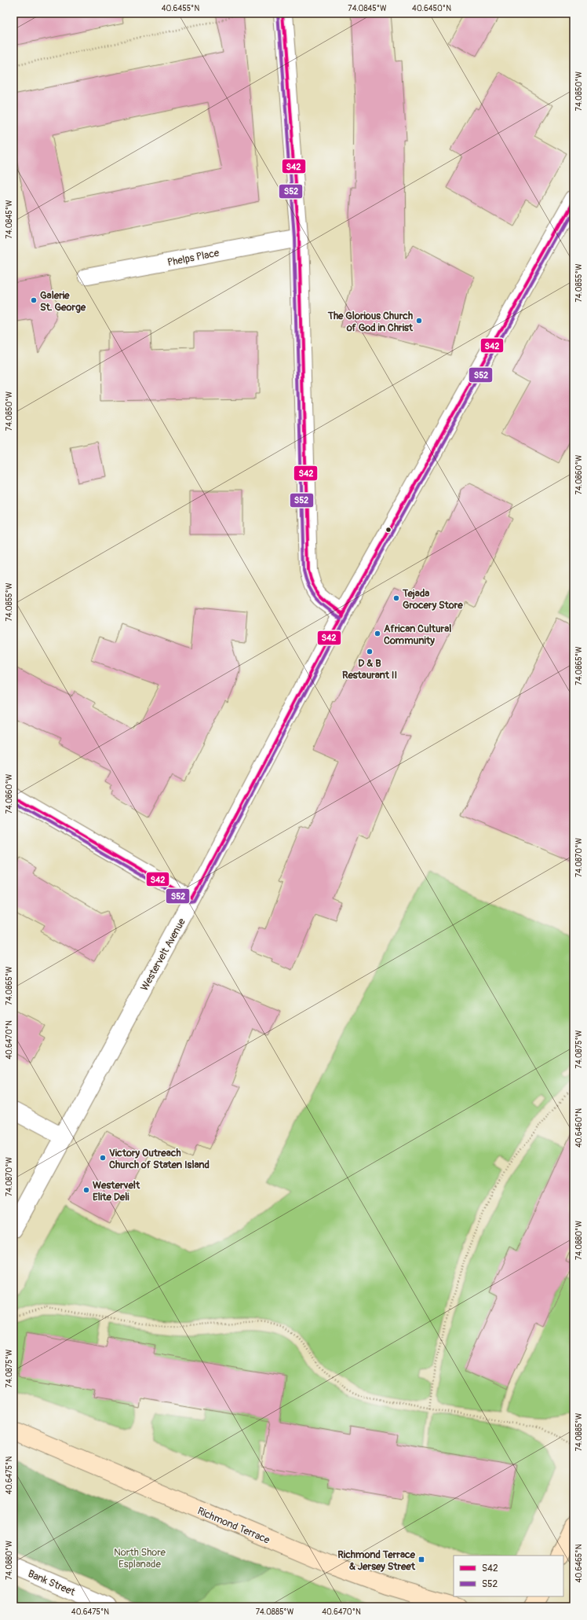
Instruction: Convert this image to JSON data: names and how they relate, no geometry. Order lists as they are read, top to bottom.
{
  "streets": {
    "main road": ["Richmond Terrace"],
    "street": ["Phelps Place", "Westervelt Avenue", "Bank Street"]
  },
  "parks": ["North Shore Esplanade"],
  "places": {
    "other": [
      "Galerie St. George",
      "The Glorious Church of God in Christ",
      "Tejada Grocery Store",
      "African Cultural Community",
      "D & B Restaurant II",
      "Victory Outreach Church of Staten Island",
      "Westervelt Elite Deli"
    ],
    "transit": ["Richmond Terrace & Jersey Street"]
  },
  "lines": ["transit line S42", "transit line S52"],
  "legend": ["S42", "S52"],
  "coordinates": [
    "40.6455°N",
    "74.0845°W",
    "40.6450°N",
    "74.0850°W",
    "74.0855°W",
    "74.0860°W",
    "74.0865°W",
    "74.0870°W",
    "40.6470°N",
    "74.0875°W",
    "40.6460°N",
    "74.0880°W",
    "74.0885°W",
    "40.6475°N",
    "40.6465°N"
  ]
}
